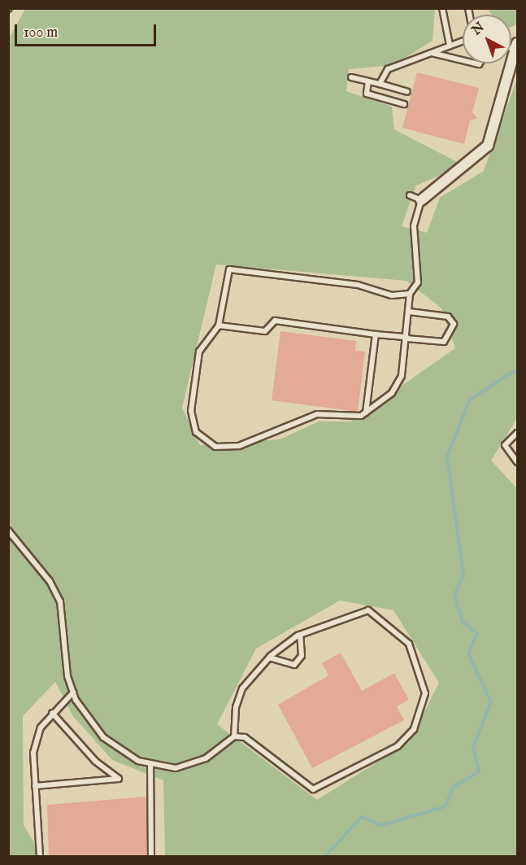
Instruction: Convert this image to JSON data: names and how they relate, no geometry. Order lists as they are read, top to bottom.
{
  "scale_bar": "100 m",
  "north": "top left"
}
